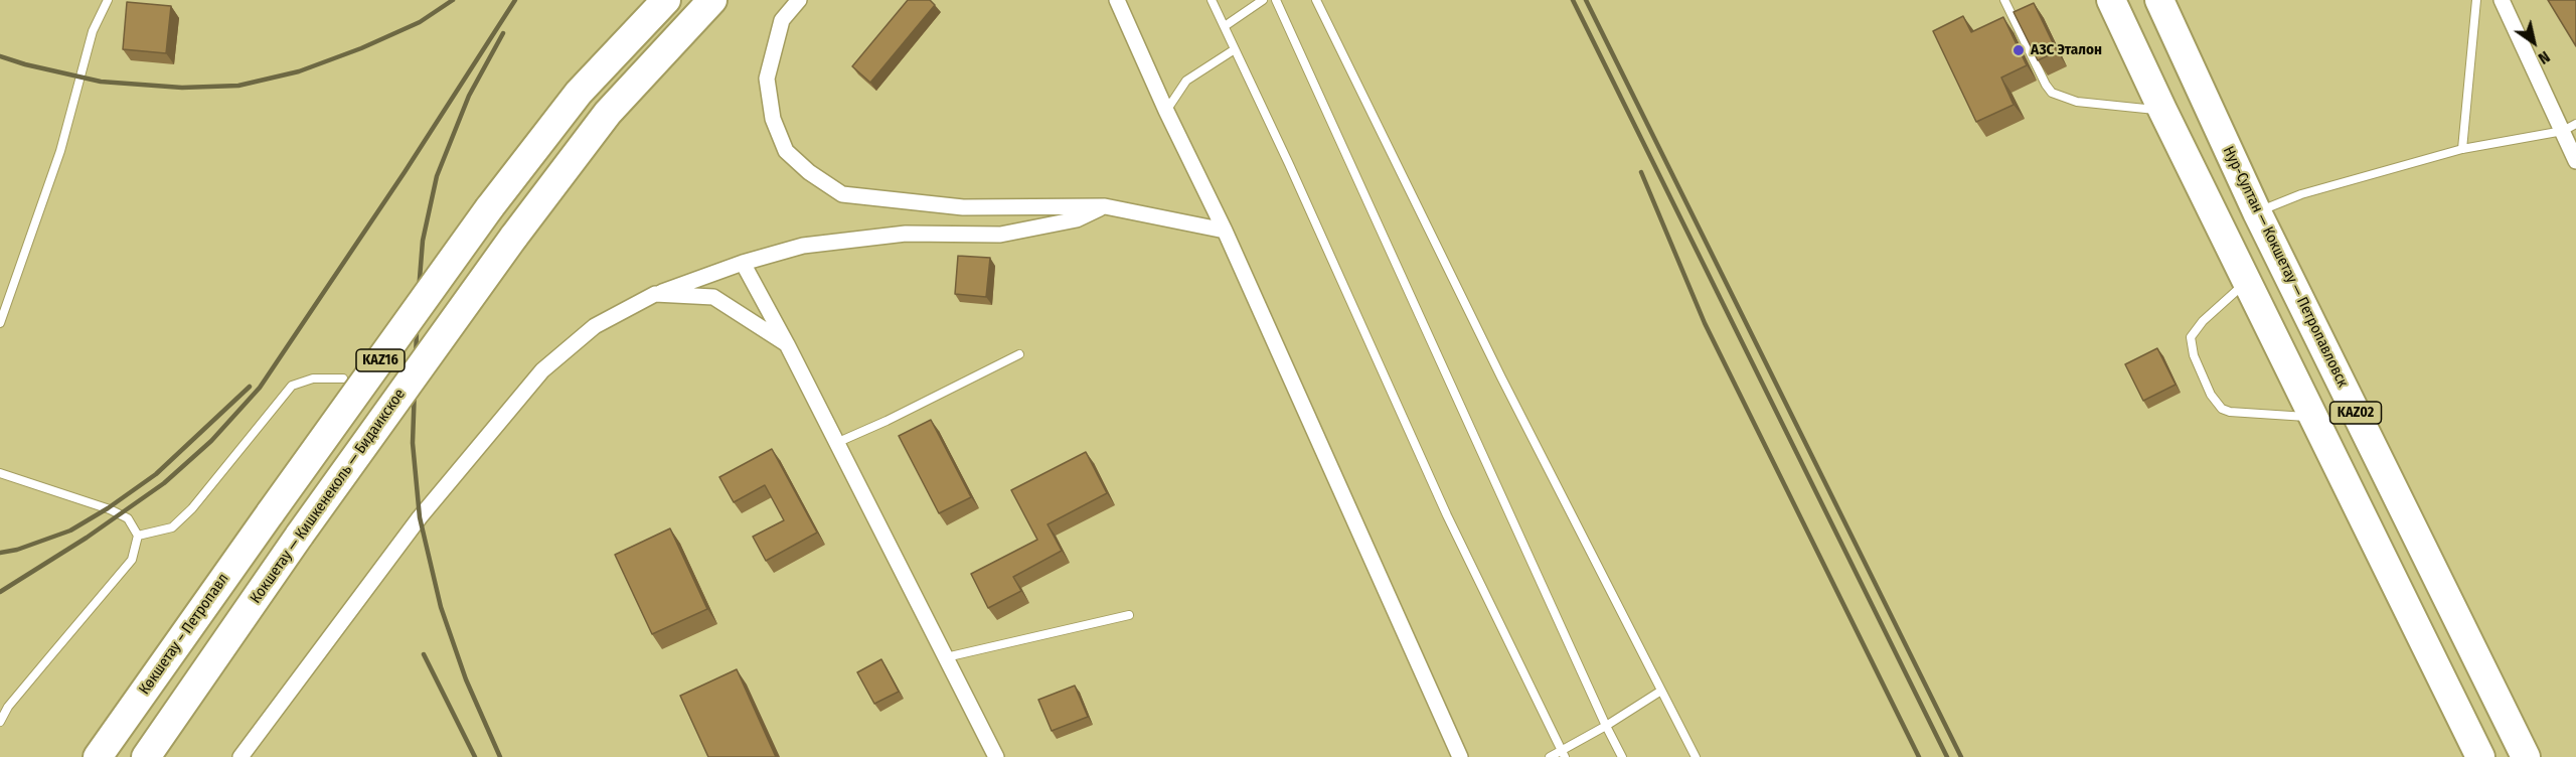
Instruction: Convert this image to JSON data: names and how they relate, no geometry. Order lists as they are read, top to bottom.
{
  "streets": {
    "highway": [
      "Нур-Султан — Кокшетау — Петропавловск",
      "KAZ16",
      "KАZ02",
      "Кокшетау — Кишкенеколь — Бидаикское",
      "Көкшетау – Петропавл"
    ]
  },
  "crossings": [
    ["Нур-Султан — Кокшетау — Петропавловск", "KАZ02"]
  ],
  "places": ["АЗС Эталон"],
  "north": "bottom right"
}
